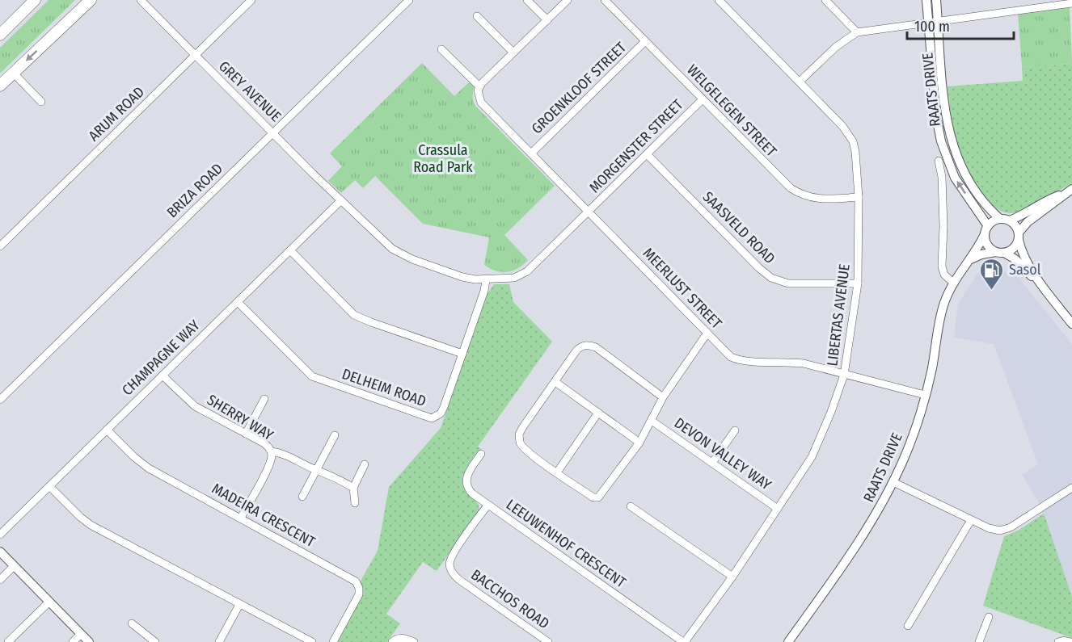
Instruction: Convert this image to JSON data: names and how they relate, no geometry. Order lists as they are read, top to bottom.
{
  "streets": {
    "street": [
      "GROENKLOOF STREET",
      "RAATS DRIVE",
      "GREY AVENUE",
      "WELGELEGEN STREET",
      "ARUM ROAD",
      "MORGENSTER STREET",
      "BRIZA ROAD",
      "SAASVELD ROAD",
      "MEERLUST STREET",
      "LIBERTAS AVENUE",
      "CHAMPAGNE WAY",
      "DELHEIM ROAD",
      "SHERRY WAY",
      "DEVON VALLEY WAY",
      "MADEIRA CRESCENT",
      "LEEUWENHOF CRESCENT",
      "BACCHOS ROAD"
    ]
  },
  "crossings": [
    ["GROENKLOOF STREET", "WELGELEGEN STREET"],
    ["GROENKLOOF STREET", "MEERLUST STREET"],
    ["RAATS DRIVE", "MEERLUST STREET"],
    ["GREY AVENUE", "ARUM ROAD"],
    ["GREY AVENUE", "MORGENSTER STREET"],
    ["GREY AVENUE", "BRIZA ROAD"],
    ["GREY AVENUE", "CHAMPAGNE WAY"],
    ["GREY AVENUE", "DELHEIM ROAD"],
    ["WELGELEGEN STREET", "MORGENSTER STREET"],
    ["WELGELEGEN STREET", "LIBERTAS AVENUE"],
    ["MORGENSTER STREET", "SAASVELD ROAD"],
    ["MORGENSTER STREET", "MEERLUST STREET"],
    ["MORGENSTER STREET", "DELHEIM ROAD"],
    ["SAASVELD ROAD", "LIBERTAS AVENUE"],
    ["MEERLUST STREET", "LIBERTAS AVENUE"],
    ["LIBERTAS AVENUE", "DEVON VALLEY WAY"],
    ["LIBERTAS AVENUE", "LEEUWENHOF CRESCENT"],
    ["CHAMPAGNE WAY", "DELHEIM ROAD"],
    ["CHAMPAGNE WAY", "SHERRY WAY"],
    ["CHAMPAGNE WAY", "MADEIRA CRESCENT"],
    ["SHERRY WAY", "MADEIRA CRESCENT"],
    ["LEEUWENHOF CRESCENT", "BACCHOS ROAD"]
  ],
  "parks": ["Crassula Road Park"],
  "places": {
    "fuel station": ["Sasol"]
  },
  "scale_bar": "100 m"
}
